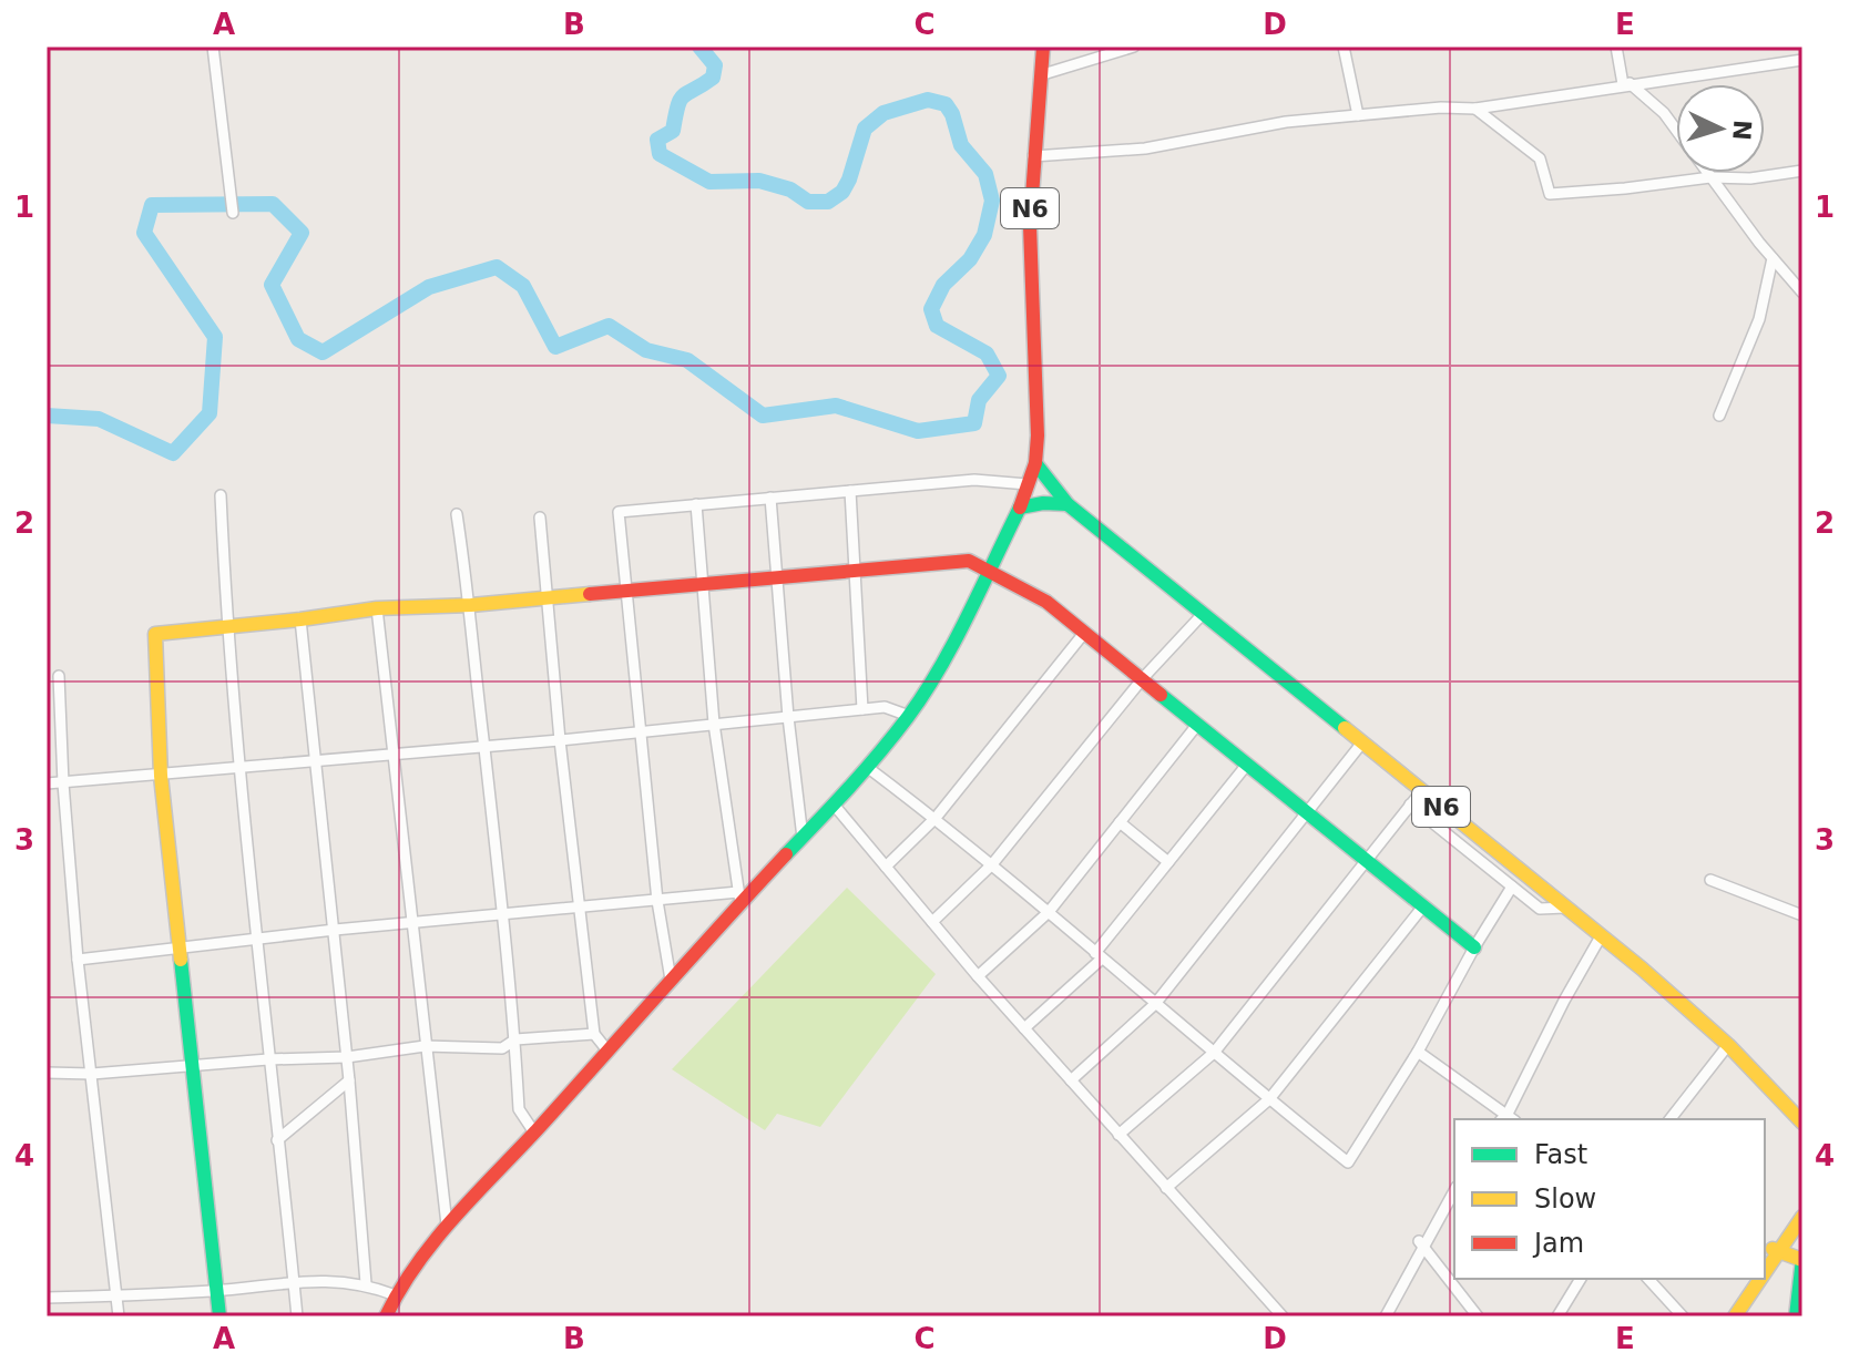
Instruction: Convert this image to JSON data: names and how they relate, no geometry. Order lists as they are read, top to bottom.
{
  "streets": {
    "main road": ["N6"]
  },
  "legend": ["Fast", "Slow", "Jam"],
  "north": "right",
  "grid": {
    "columns": [
      "A",
      "B",
      "C",
      "D",
      "E"
    ],
    "rows": [
      "1",
      "2",
      "3",
      "4"
    ]
  }
}
